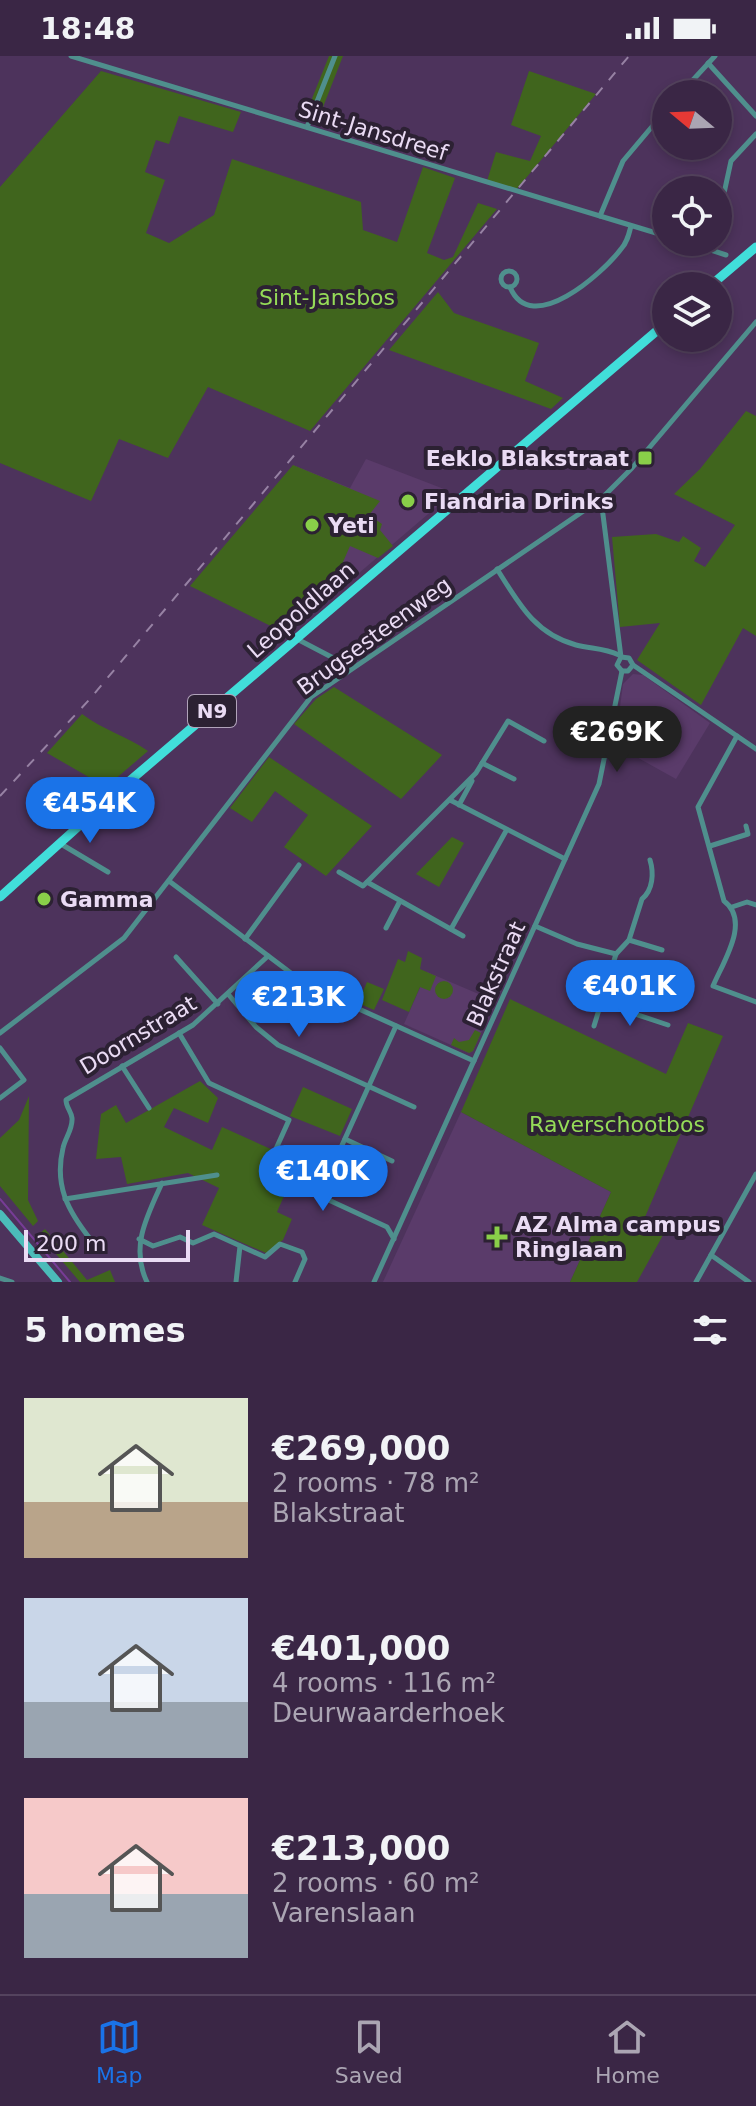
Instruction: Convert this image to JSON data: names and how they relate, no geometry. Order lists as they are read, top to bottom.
{
  "streets": {
    "main road": ["Leopoldlaan", "N9"],
    "street": [
      "Sint-Jansdreef",
      "Brugsesteenweg",
      "Blakstraat",
      "Doornstraat"
    ]
  },
  "parks": ["Sint-Jansbos", "Raverschootbos"],
  "places": {
    "transit": ["Eeklo Blakstraat"],
    "other": ["Flandria Drinks", "Yeti", "Gamma"],
    "health": ["AZ Alma campus Ringlaan"]
  },
  "scale_bar": "200 m",
  "north": "left",
  "page": {
    "status": "18:48",
    "price": [
      "€269K",
      "€454K",
      "€401K",
      "€213K",
      "€140K"
    ],
    "scale": "200 m",
    "heading": "5 homes",
    "list": [
      {
        "name": "€269,000",
        "note": "2 rooms · 78 m² · Blakstraat"
      },
      {
        "name": "€401,000",
        "note": "4 rooms · 116 m² · Deurwaarderhoek"
      },
      {
        "name": "€213,000",
        "note": "2 rooms · 60 m² · Varenslaan"
      }
    ],
    "tabs": ["Map", "Saved", "Home"]
  }
}
